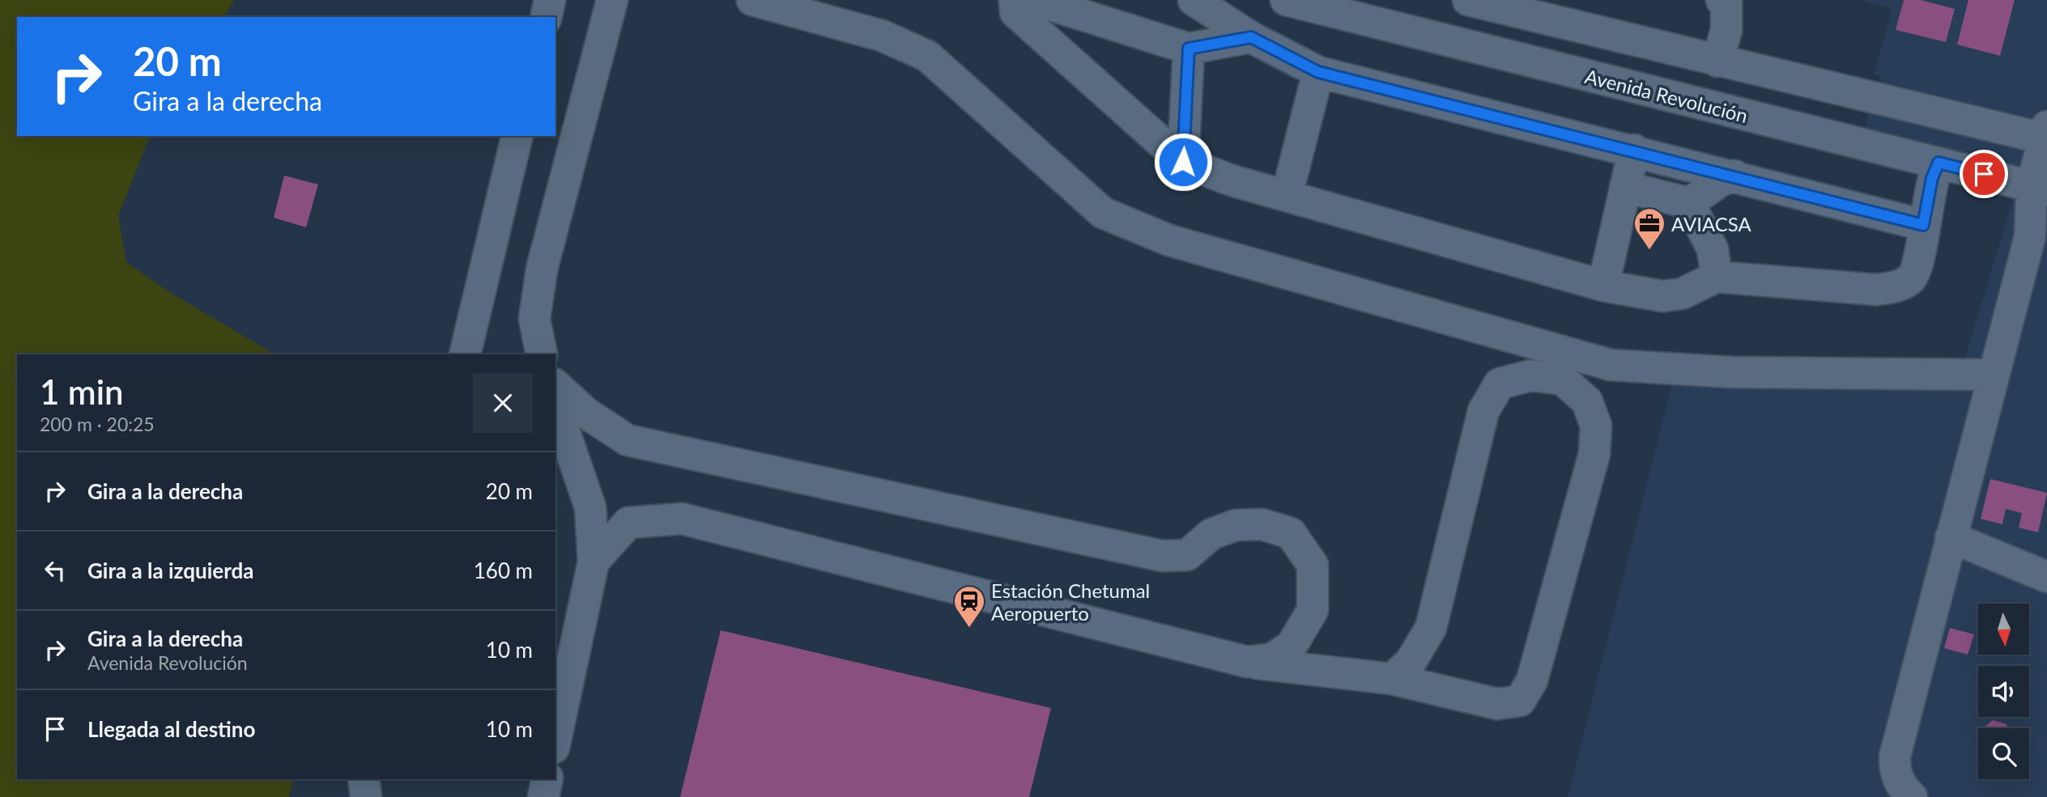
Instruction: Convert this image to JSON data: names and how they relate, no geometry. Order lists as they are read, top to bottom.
{
  "streets": {
    "street": ["Avenida Revolución"]
  },
  "places": {
    "office": ["AVIACSA"],
    "station": ["Estación Chetumal Aeropuerto"]
  },
  "north": "bottom",
  "page": {
    "turn": ["20 m", "Gira a la derecha"],
    "heading": ["1 min", "200 m · 20:25"],
    "list": [
      {
        "name": "Gira a la derecha",
        "value": "20 m"
      },
      {
        "name": "Gira a la izquierda",
        "value": "160 m"
      },
      {
        "name": "Gira a la derecha",
        "note": "Avenida Revolución",
        "value": "10 m"
      },
      {
        "name": "Llegada al destino",
        "value": "10 m"
      }
    ]
  }
}
